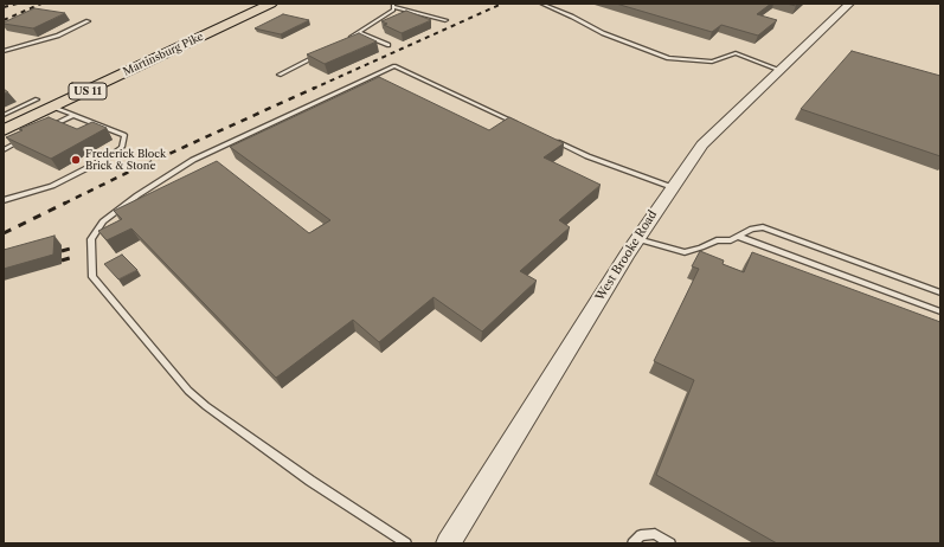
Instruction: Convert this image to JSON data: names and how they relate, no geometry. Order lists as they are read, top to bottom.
{
  "streets": {
    "main road": ["Martinsburg Pike", "US 11"],
    "street": ["West Brooke Road"]
  },
  "places": ["Frederick Block Brick & Stone"]
}
